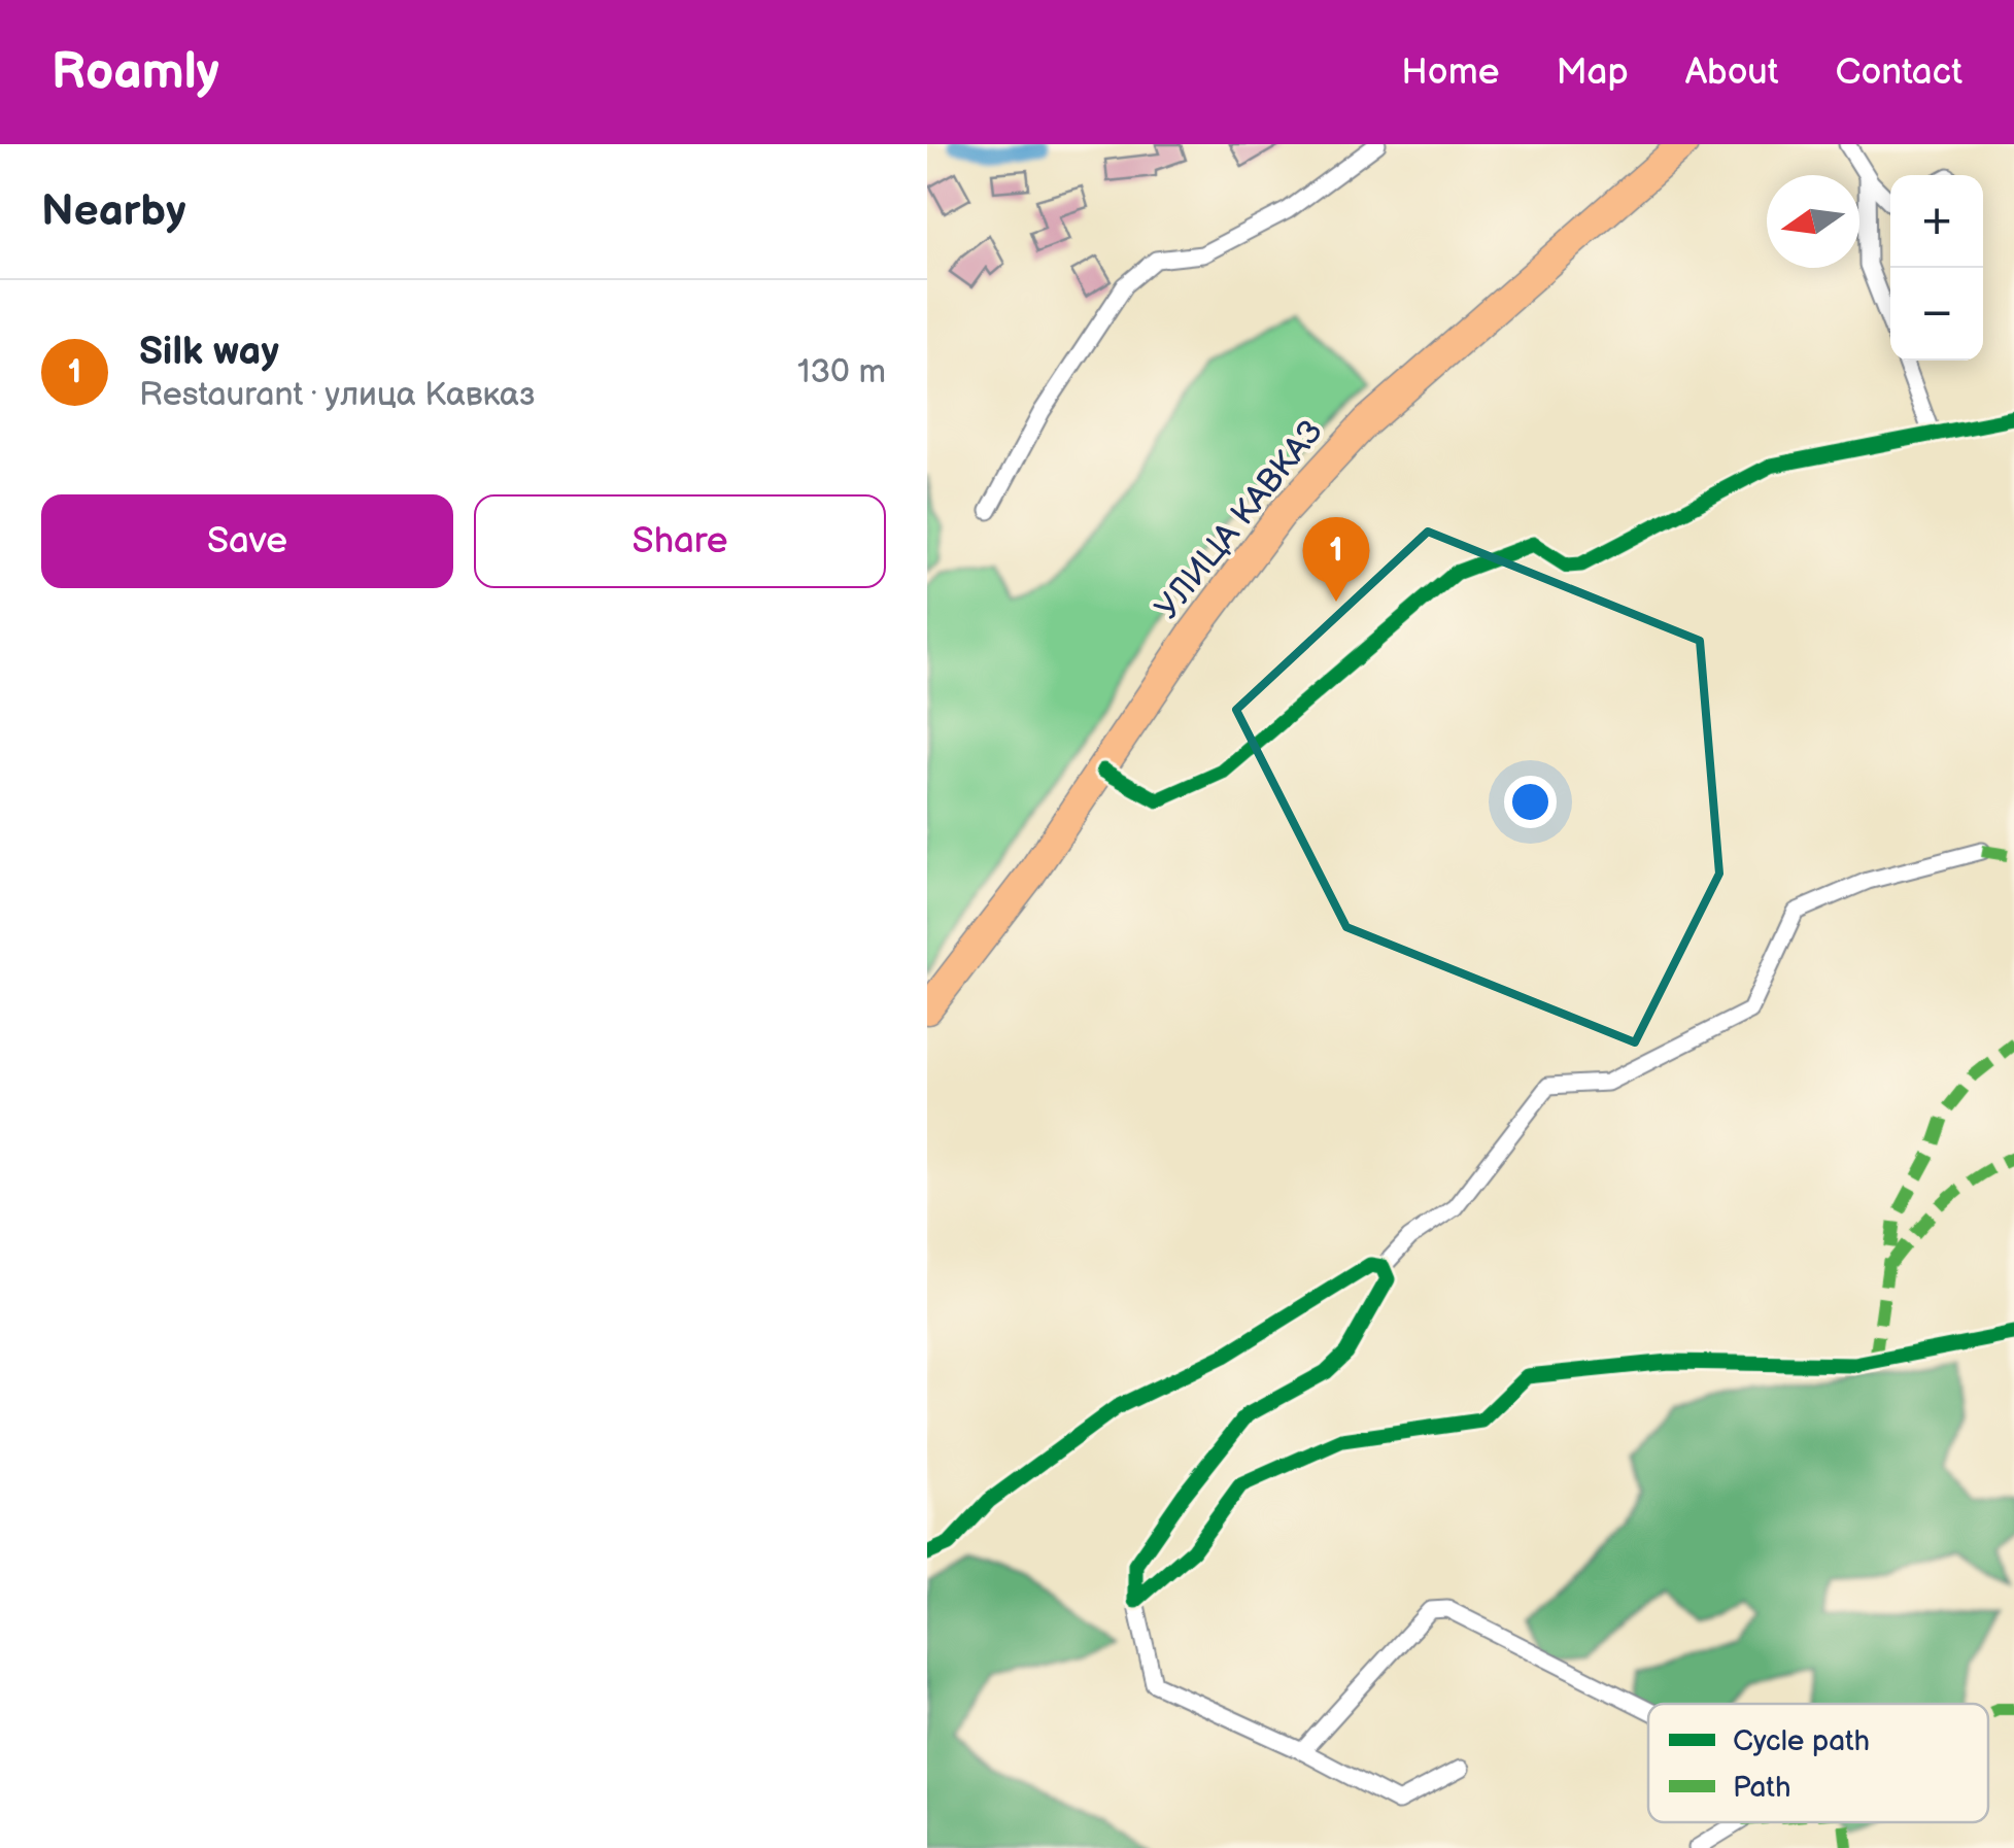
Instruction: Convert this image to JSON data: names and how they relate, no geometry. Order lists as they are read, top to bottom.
{
  "streets": {
    "highway": ["УЛИЦА КАВКАЗ"]
  },
  "legend": ["Cycle path", "Path"],
  "north": "left",
  "page": {
    "header": "Roamly",
    "nav": [
      "Home",
      "Map",
      "About",
      "Contact"
    ],
    "heading": "Nearby",
    "map_buttons": ["+", "−"],
    "list": [
      {
        "mark": "1",
        "name": "Silk way",
        "note": "Restaurant · улица Кавказ",
        "value": "130 m"
      }
    ],
    "buttons": ["Save", "Share"],
    "pins": "1"
  }
}
